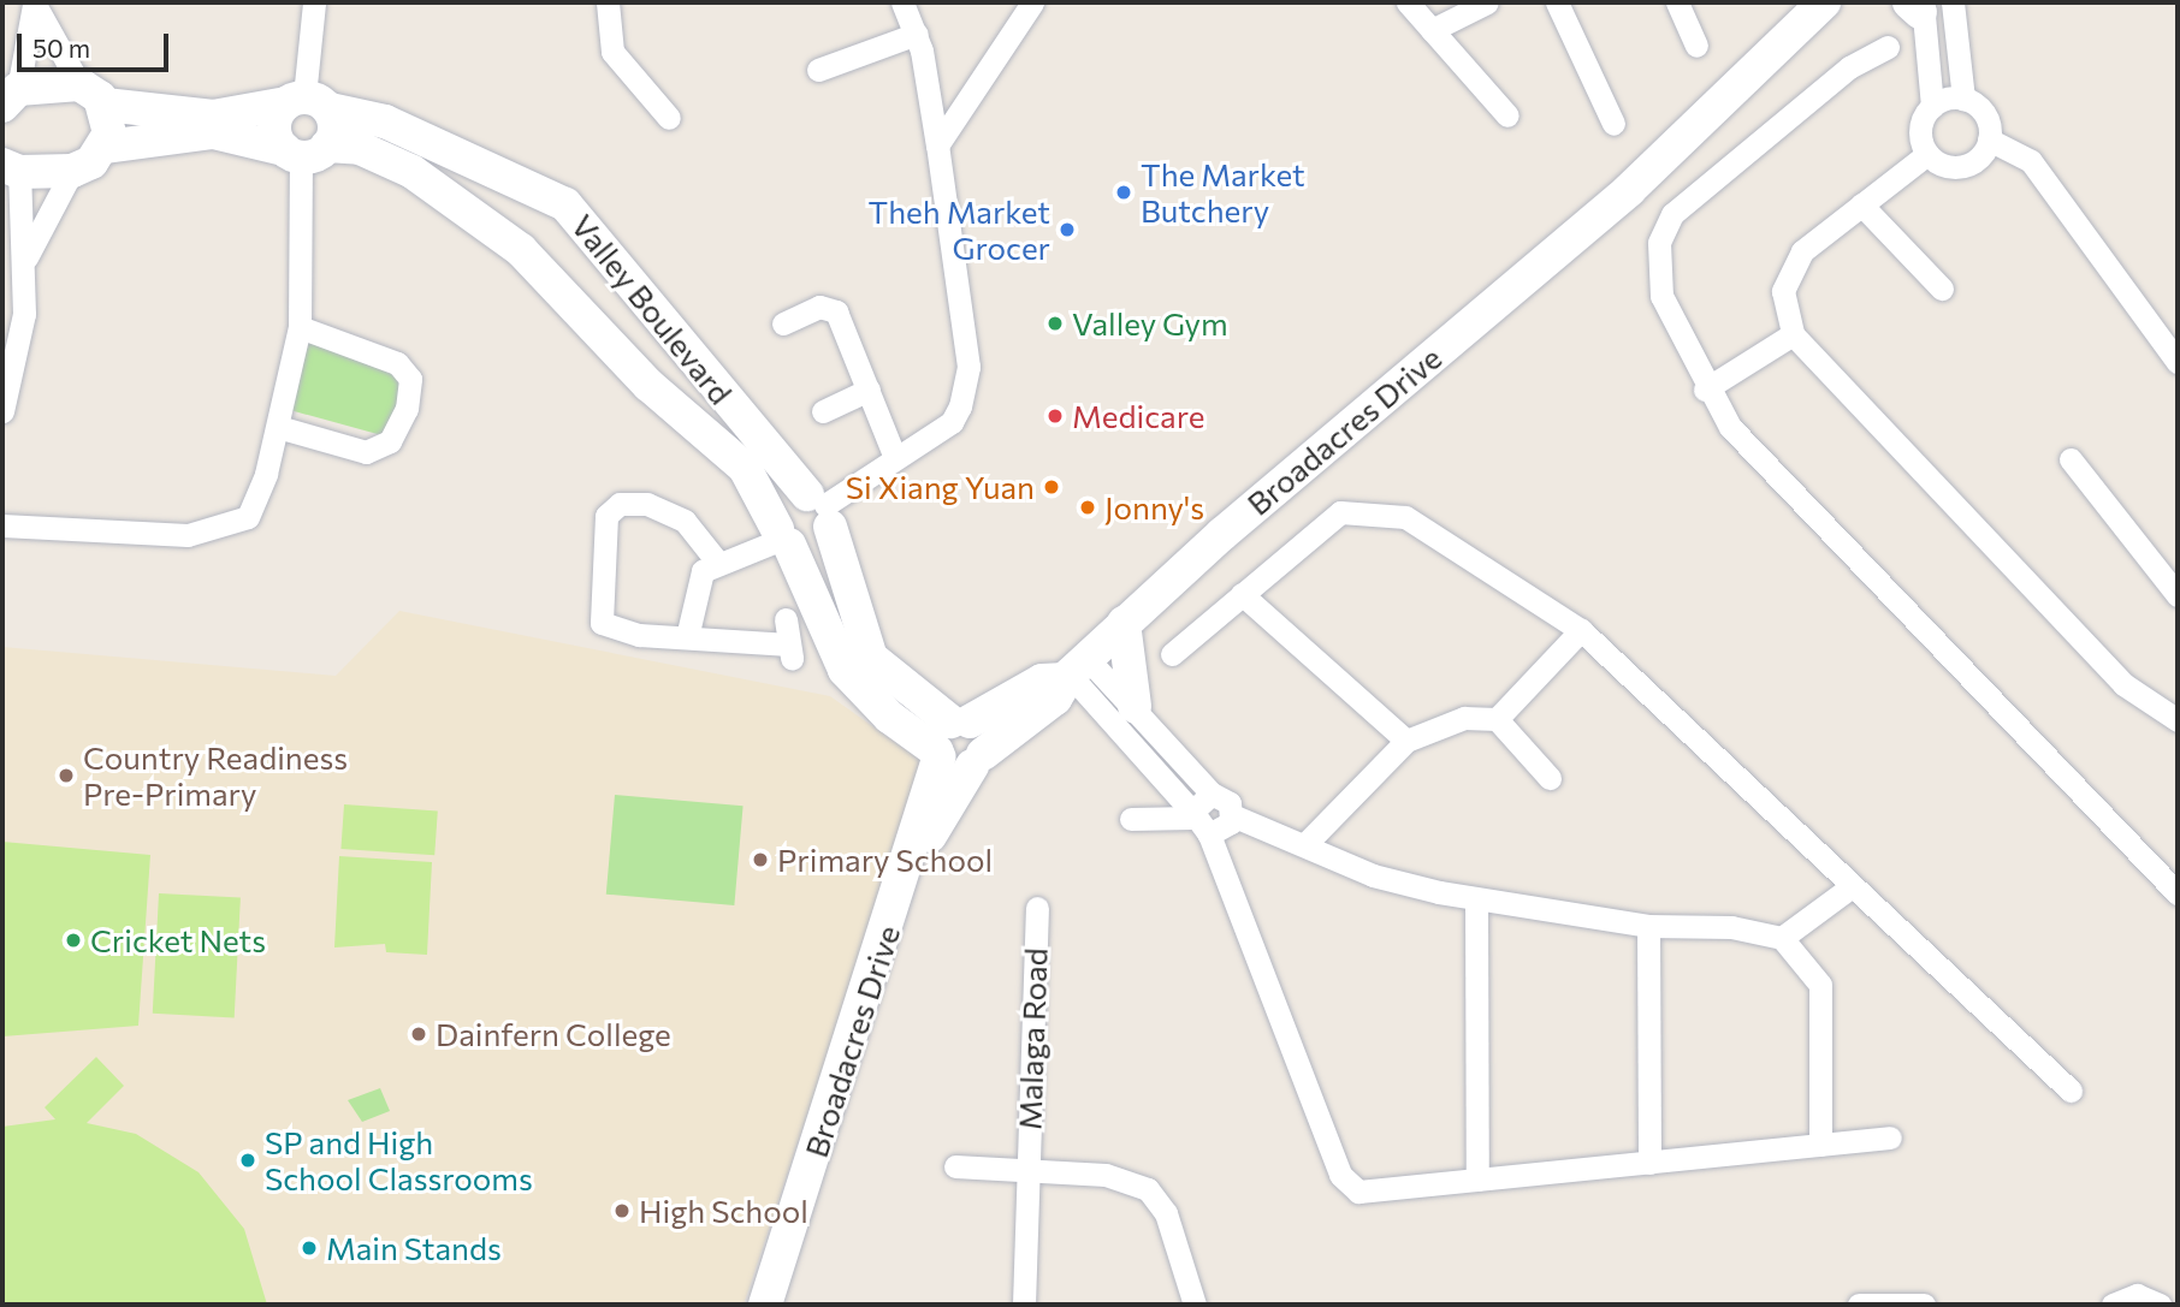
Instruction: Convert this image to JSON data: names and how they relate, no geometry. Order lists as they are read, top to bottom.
{
  "streets": {
    "street": ["Valley Boulevard", "Broadacres Drive", "Malaga Road"]
  },
  "crossings": [
    ["Valley Boulevard", "Broadacres Drive"]
  ],
  "places": [
    "The Market Butchery",
    "Theh Market Grocer",
    "Valley Gym",
    "Medicare",
    "Si Xiang Yuan",
    "Jonny's",
    "Country Readiness Pre-Primary",
    "Primary School",
    "Cricket Nets",
    "Dainfern College",
    "SP and High School Classrooms",
    "High School",
    "Main Stands"
  ],
  "scale_bar": "50 m"
}
